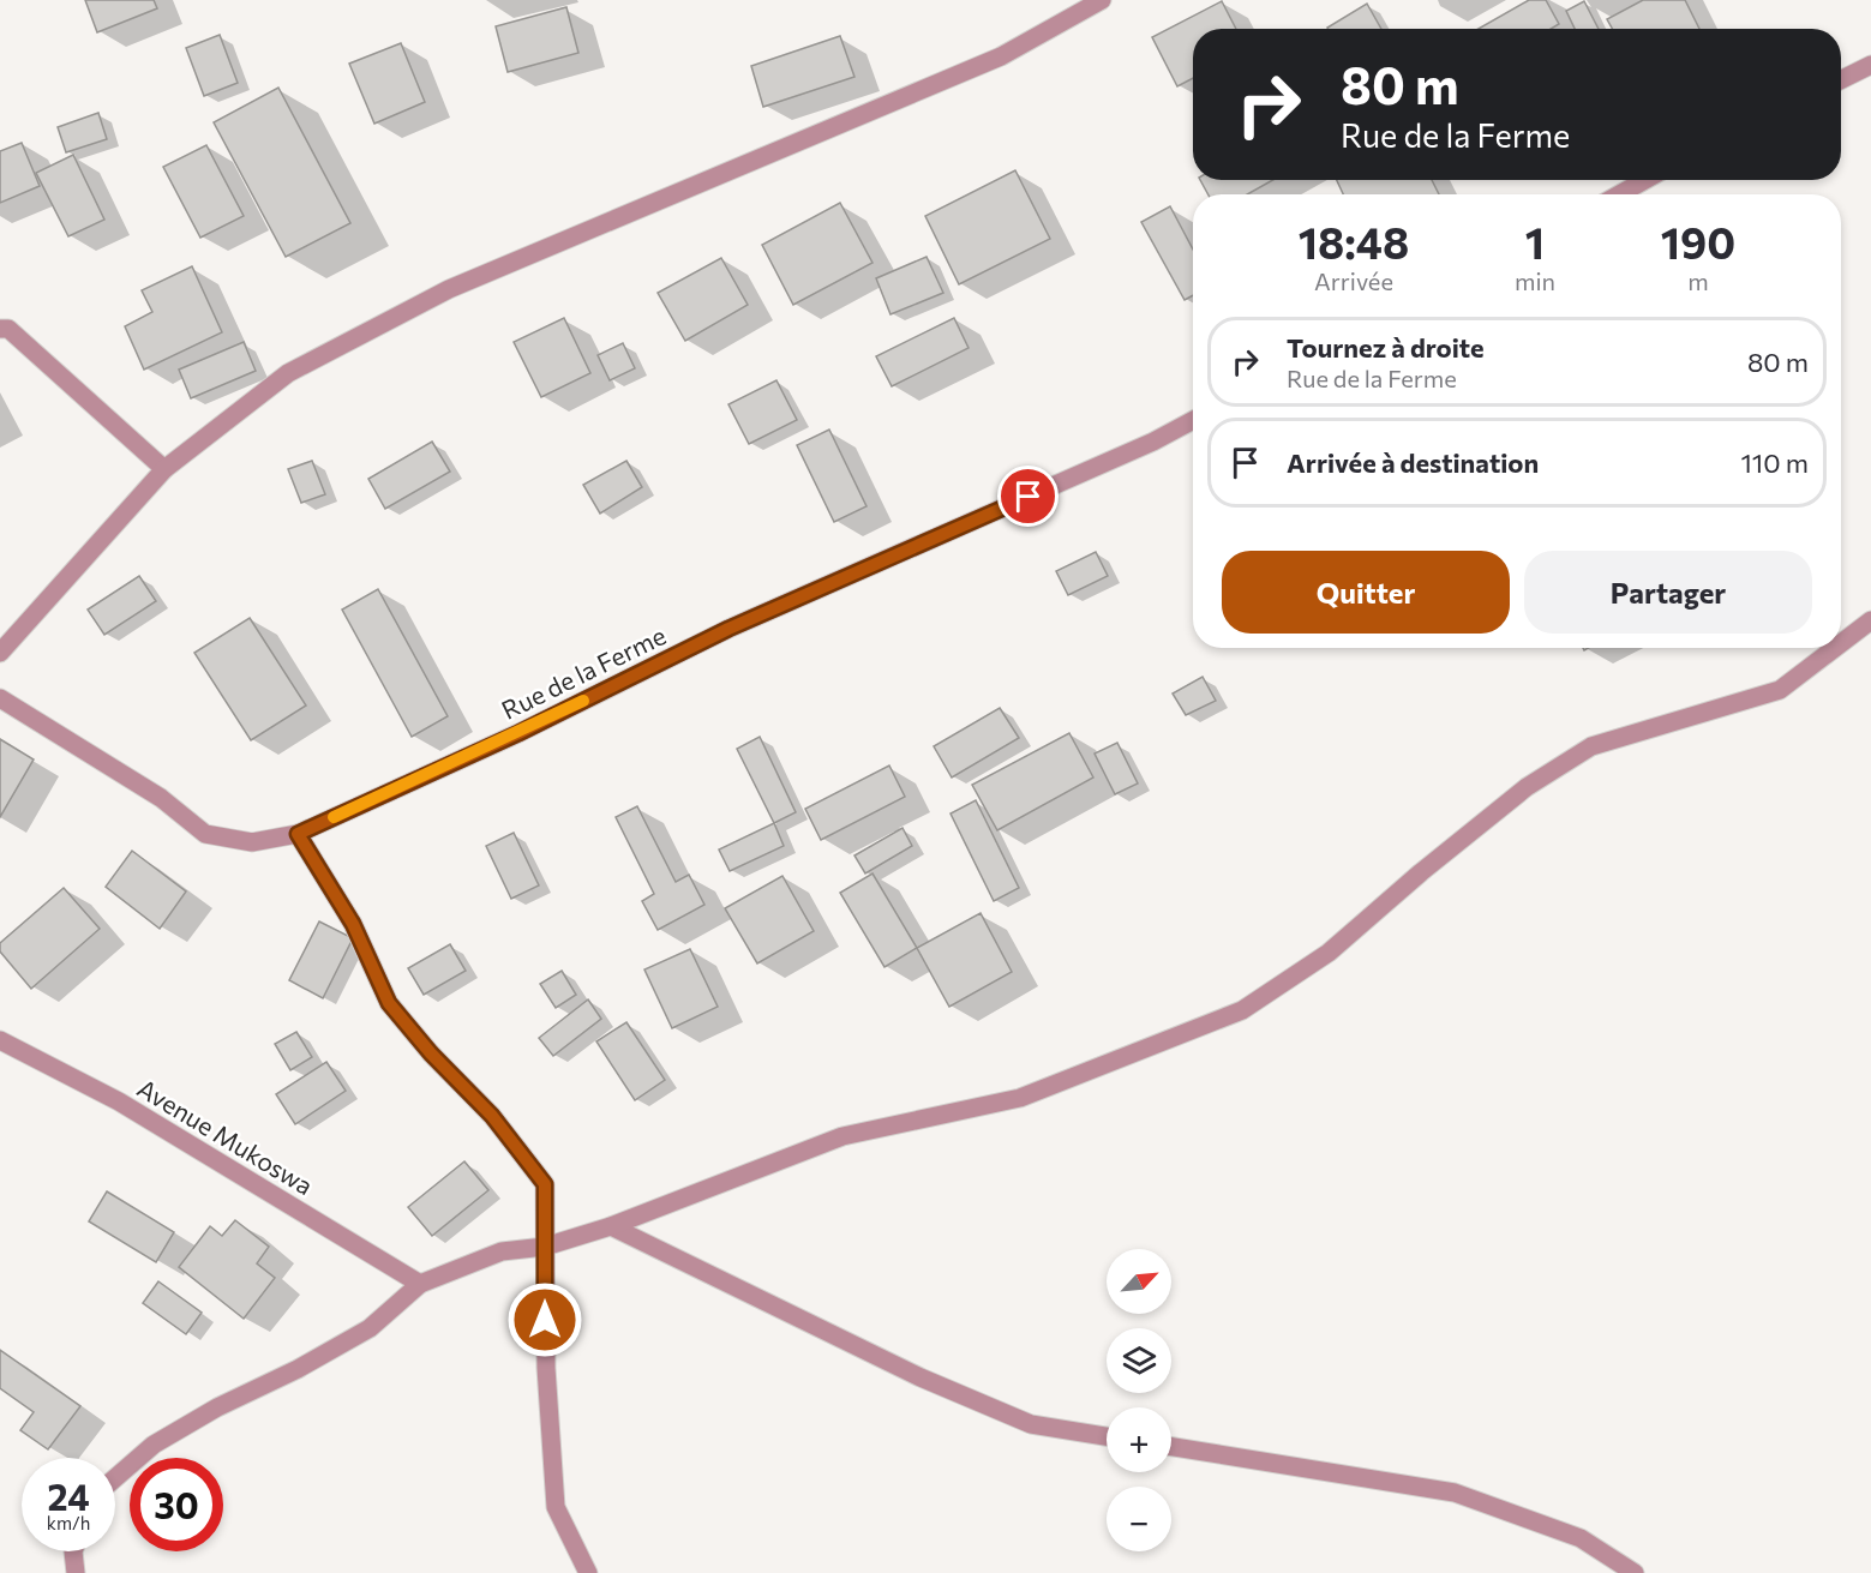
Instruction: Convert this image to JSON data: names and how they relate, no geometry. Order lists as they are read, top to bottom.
{
  "streets": {
    "street": ["Rue de la Ferme", "Avenue Mukoswa"]
  },
  "north": "top right",
  "page": {
    "turn": ["80 m", "Rue de la Ferme"],
    "eta": [
      "18:48",
      "Arrivée",
      "1",
      "min",
      "190",
      "m"
    ],
    "list": [
      {
        "name": "Tournez à droite",
        "note": "Rue de la Ferme",
        "value": "80 m"
      },
      {
        "name": "Arrivée à destination",
        "value": "110 m"
      }
    ],
    "buttons": ["Quitter", "Partager"],
    "map_buttons": ["+", "−"],
    "speed": "24 km/h",
    "limit": "30"
  }
}
